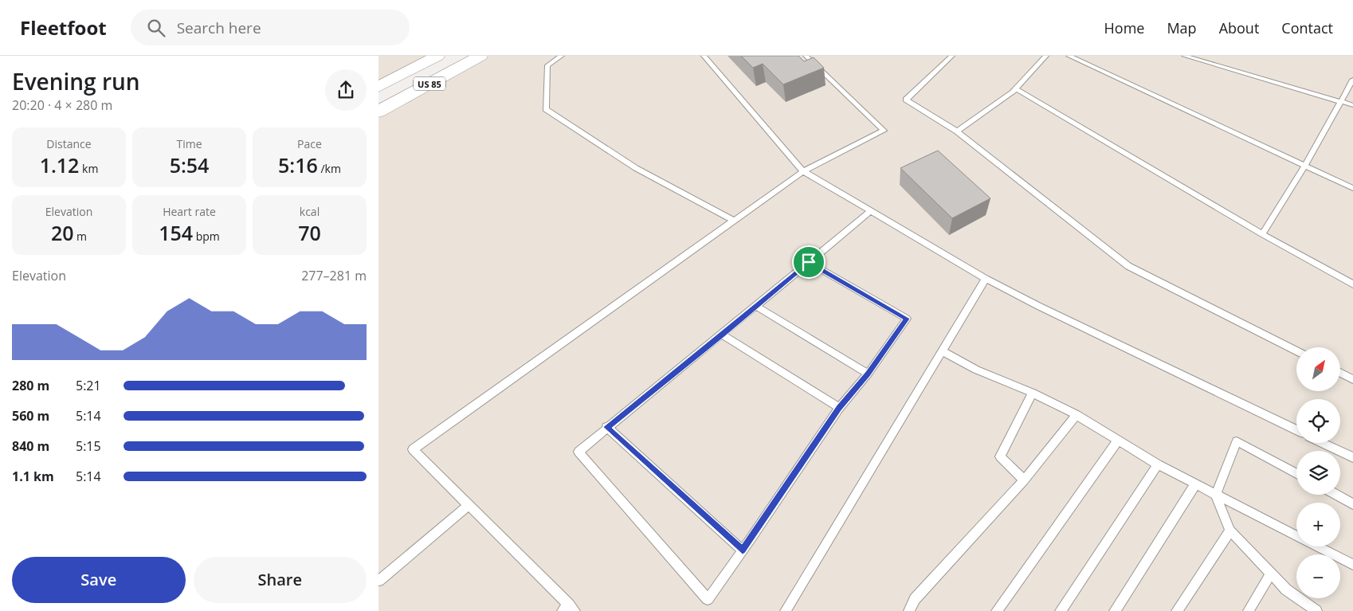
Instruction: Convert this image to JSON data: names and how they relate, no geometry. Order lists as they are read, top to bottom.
{
  "streets": {
    "highway": ["US 85"]
  },
  "north": "top right",
  "page": {
    "header": "Fleetfoot",
    "search": "Search here",
    "nav": [
      "Home",
      "Map",
      "About",
      "Contact"
    ],
    "heading": ["Evening run", "20:20 · 4 × 280 m"],
    "stats": [
      ["Distance", "1.12 km"],
      ["Time", "5:54"],
      ["Pace", "5:16 /km"],
      ["Elevation", "20 m"],
      ["Heart rate", "154 bpm"],
      ["kcal", "70"]
    ],
    "chart": ["Elevation", "277–281 m"],
    "map_buttons": ["+", "−"],
    "list": [
      {
        "name": "280 m",
        "note": "5:21"
      },
      {
        "name": "560 m",
        "note": "5:14"
      },
      {
        "name": "840 m",
        "note": "5:15"
      },
      {
        "name": "1.1 km",
        "note": "5:14"
      }
    ],
    "buttons": ["Save", "Share"]
  }
}
